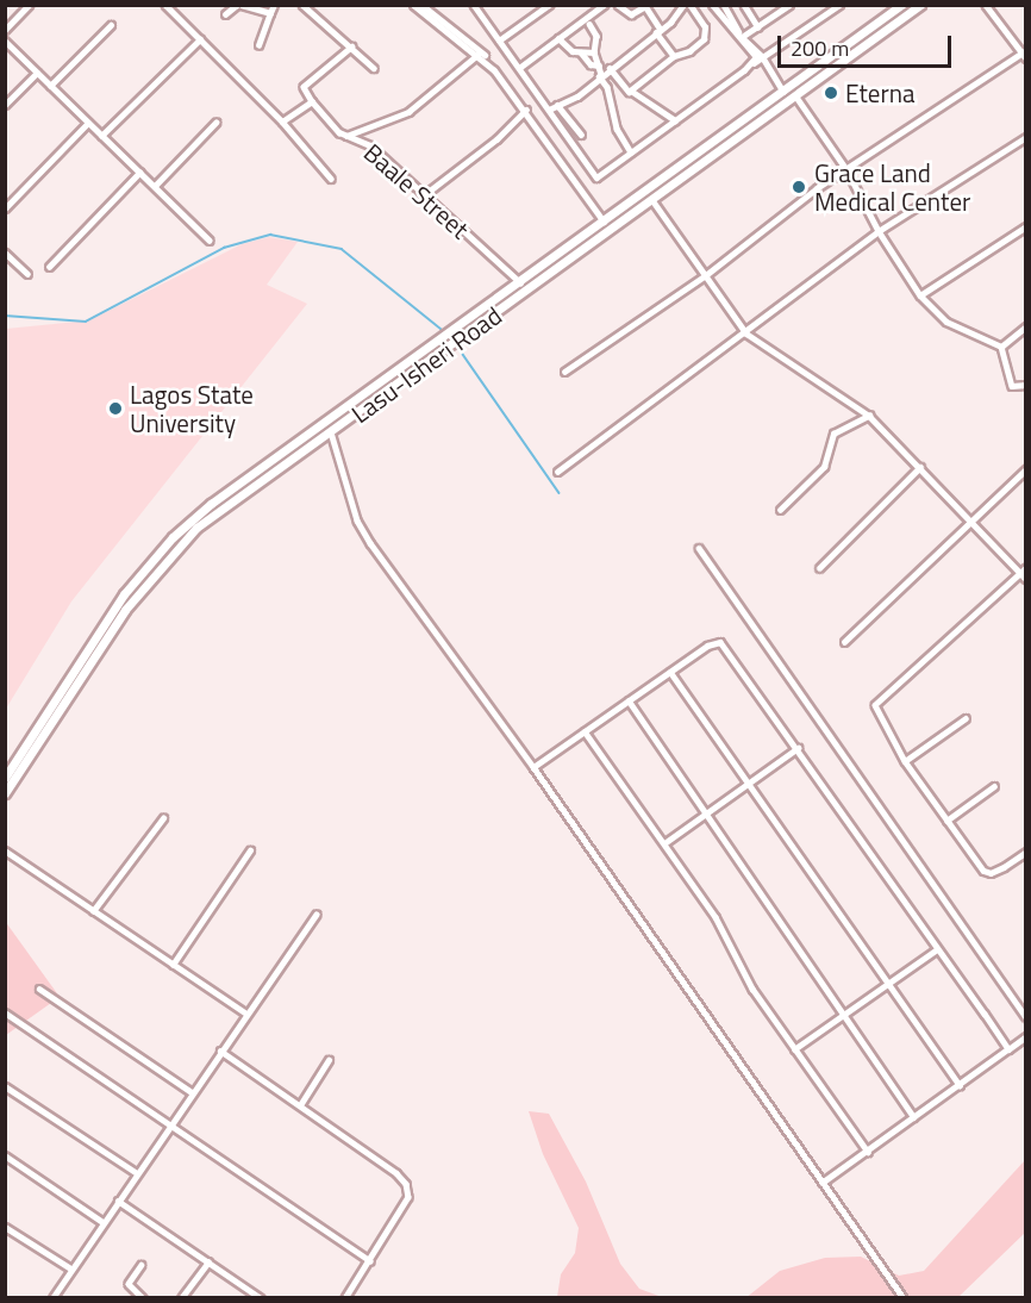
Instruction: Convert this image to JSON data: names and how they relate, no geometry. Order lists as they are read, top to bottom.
{
  "streets": {
    "main road": ["Lasu-Isheri Road"],
    "street": ["Baale Street"]
  },
  "crossings": [
    ["Baale Street", "Lasu-Isheri Road"]
  ],
  "places": ["Eterna", "Grace Land Medical Center", "Lagos State University"],
  "scale_bar": "200 m"
}
